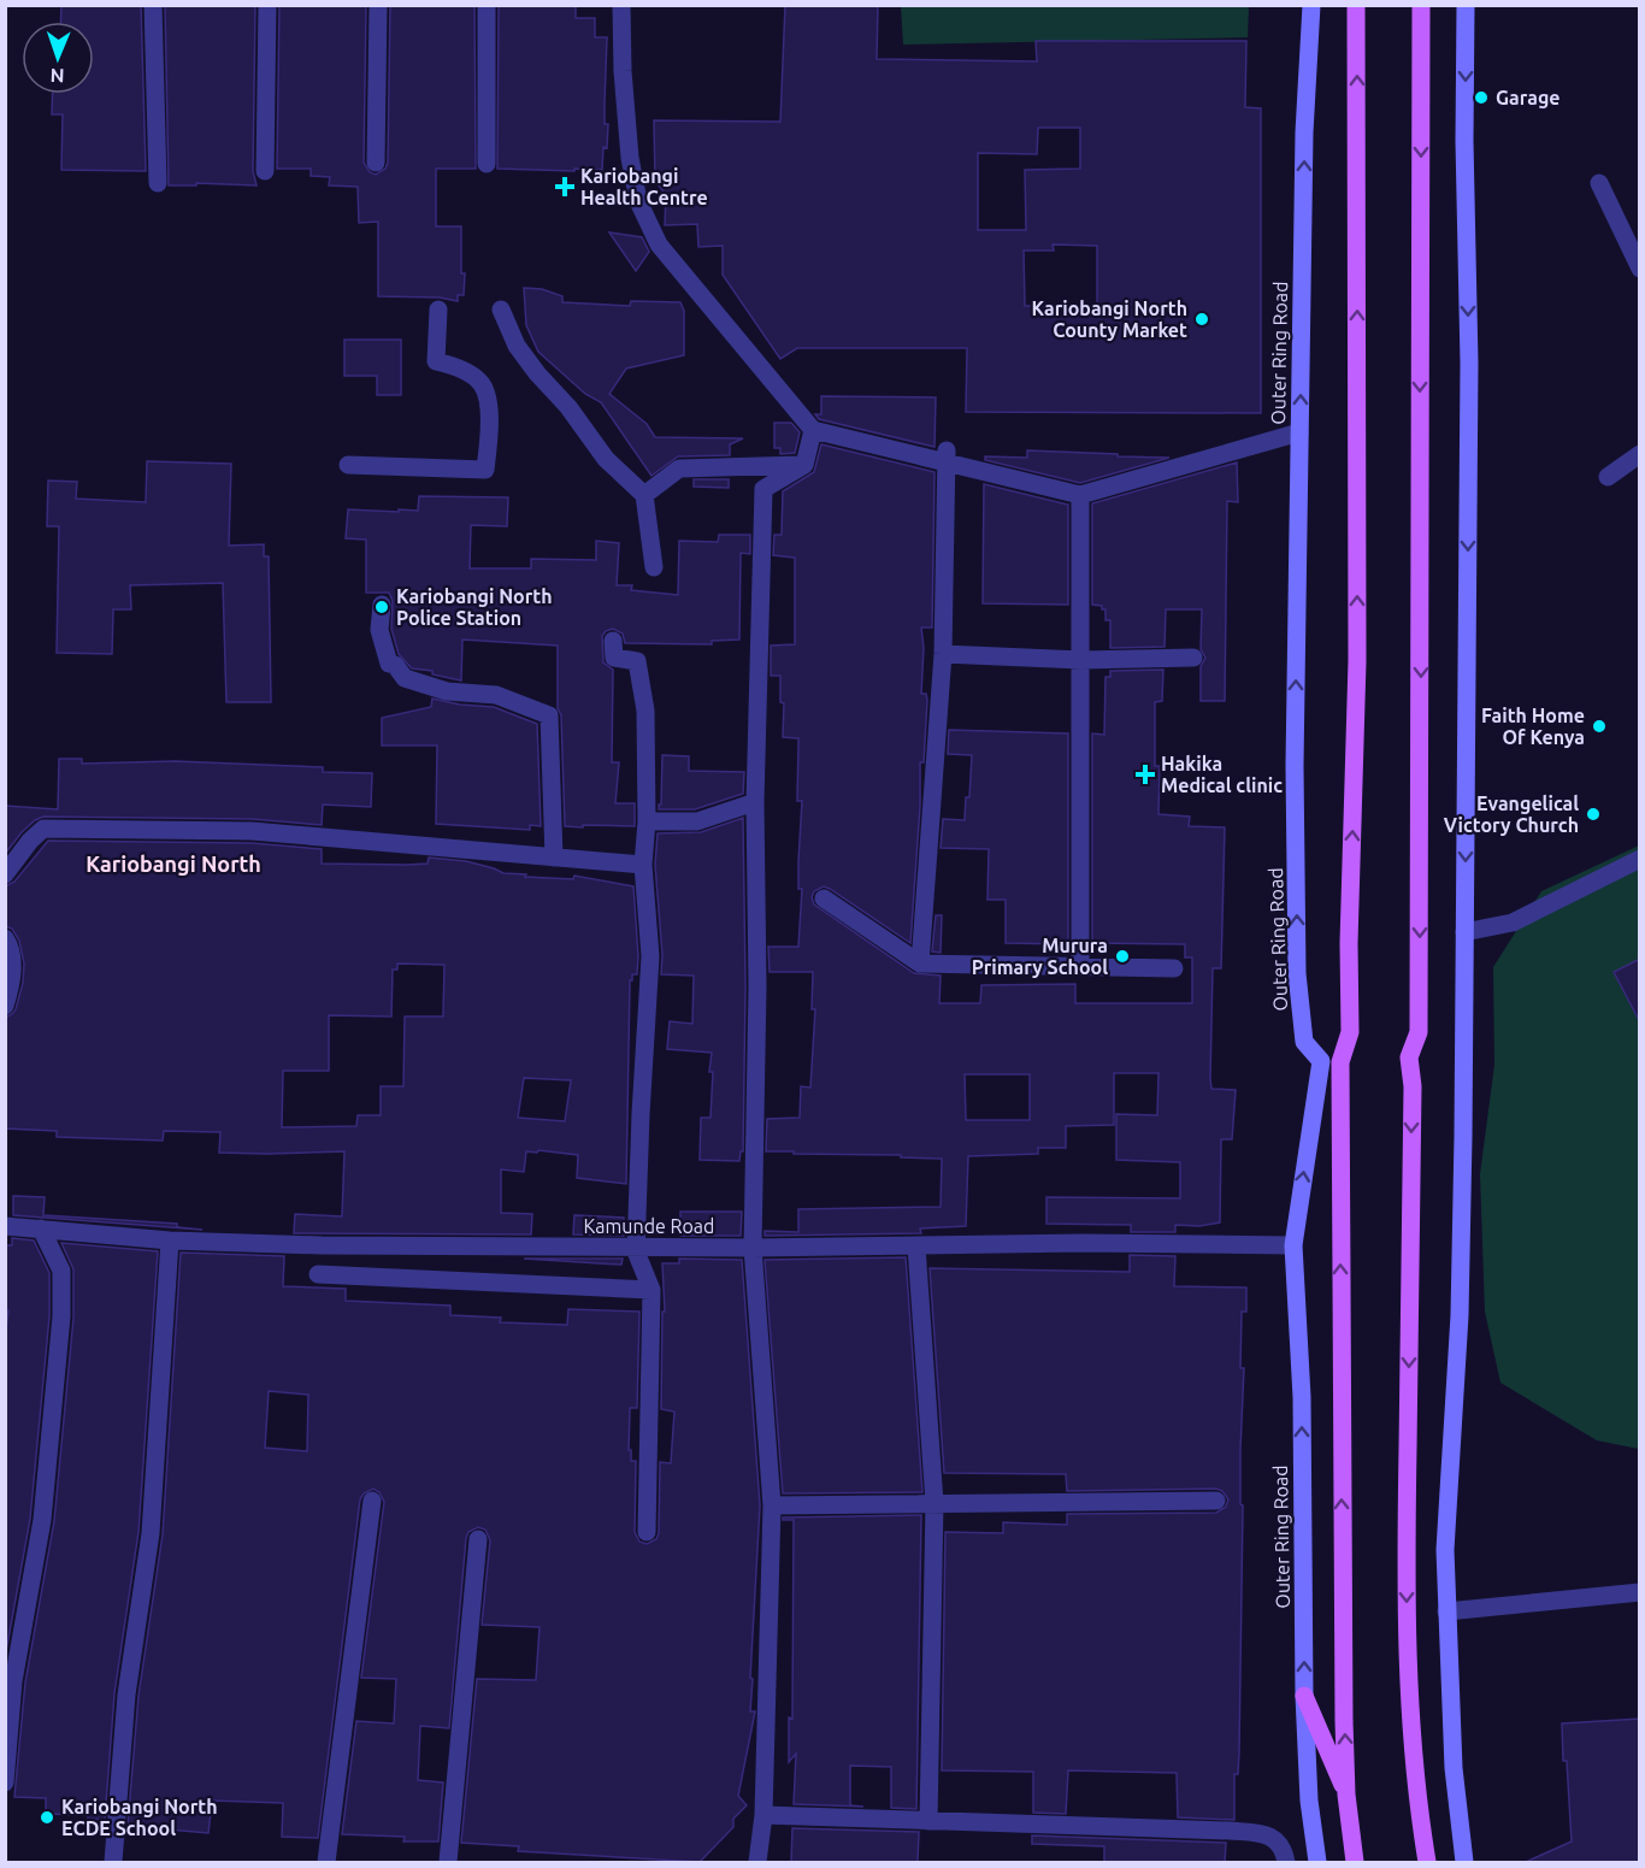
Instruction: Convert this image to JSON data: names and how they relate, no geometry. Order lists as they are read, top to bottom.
{
  "streets": {
    "main road": ["Outer Ring Road"],
    "street": ["Kamunde Road"]
  },
  "crossings": [
    ["Outer Ring Road", "Kamunde Road"]
  ],
  "districts": ["Kariobangi North"],
  "places": {
    "other": [
      "Garage",
      "Kariobangi North County Market",
      "Kariobangi North Police Station",
      "Faith Home Of Kenya",
      "Evangelical Victory Church",
      "Murura Primary School",
      "Kariobangi North ECDE School"
    ],
    "health": ["Kariobangi Health Centre", "Hakika Medical clinic"]
  },
  "north": "bottom"
}
